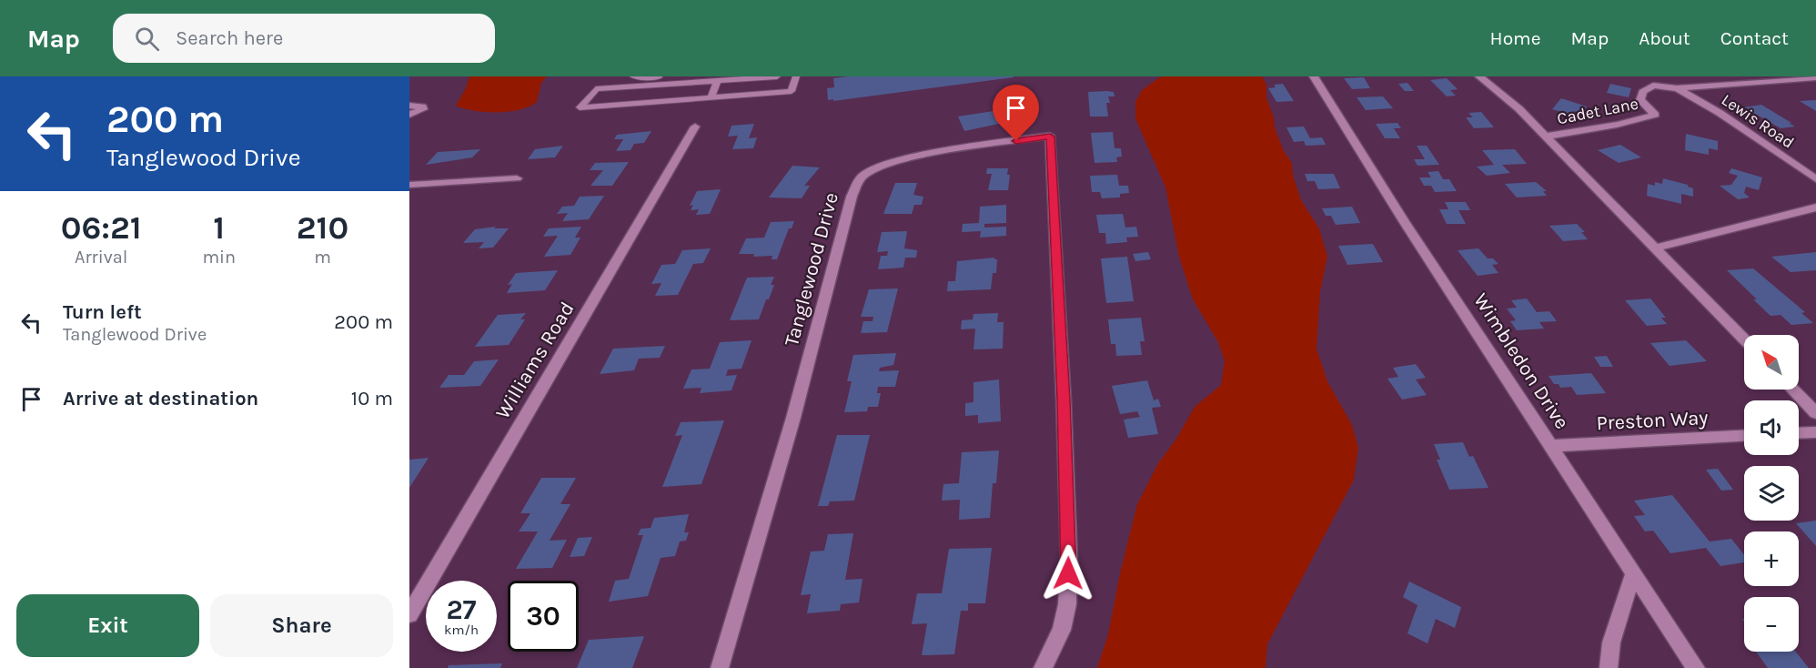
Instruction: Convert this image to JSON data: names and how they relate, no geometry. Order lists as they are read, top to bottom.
{
  "streets": {
    "street": [
      "Cadet Lane",
      "Lewis Road",
      "Tanglewood Drive",
      "Williams Road",
      "Wimbledon Drive",
      "Preston Way"
    ]
  },
  "crossings": [
    ["Cadet Lane", "Lewis Road"],
    ["Wimbledon Drive", "Preston Way"]
  ],
  "north": "top left",
  "page": {
    "header": "Map",
    "search": "Search here",
    "nav": [
      "Home",
      "Map",
      "About",
      "Contact"
    ],
    "turn": ["200 m", "Tanglewood Drive"],
    "eta": [
      "06:21",
      "Arrival",
      "1",
      "min",
      "210",
      "m"
    ],
    "list": [
      {
        "name": "Turn left",
        "note": "Tanglewood Drive",
        "value": "200 m"
      },
      {
        "name": "Arrive at destination",
        "value": "10 m"
      }
    ],
    "map_buttons": ["+", "−"],
    "speed": "27 km/h",
    "limit": "30",
    "buttons": ["Exit", "Share"]
  }
}
